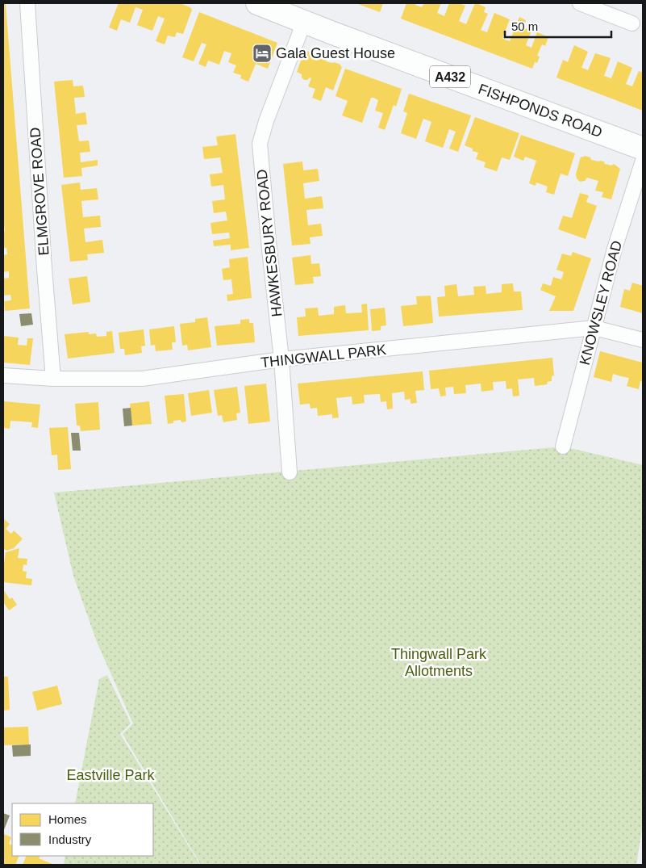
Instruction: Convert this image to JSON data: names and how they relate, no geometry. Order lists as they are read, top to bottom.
{
  "streets": {
    "main road": ["A432", "FISHPONDS ROAD"],
    "street": [
      "ELMGROVE ROAD",
      "HAWKESBURY ROAD",
      "KNOWSLEY ROAD",
      "THINGWALL PARK"
    ]
  },
  "crossings": [
    ["FISHPONDS ROAD", "HAWKESBURY ROAD"],
    ["ELMGROVE ROAD", "THINGWALL PARK"],
    ["HAWKESBURY ROAD", "THINGWALL PARK"],
    ["KNOWSLEY ROAD", "THINGWALL PARK"]
  ],
  "parks": ["Thingwall Park Allotments", "Eastville Park"],
  "places": {
    "hotel": ["Gala Guest House"]
  },
  "legend": ["Homes", "Industry"],
  "scale_bar": "50 m"
}
